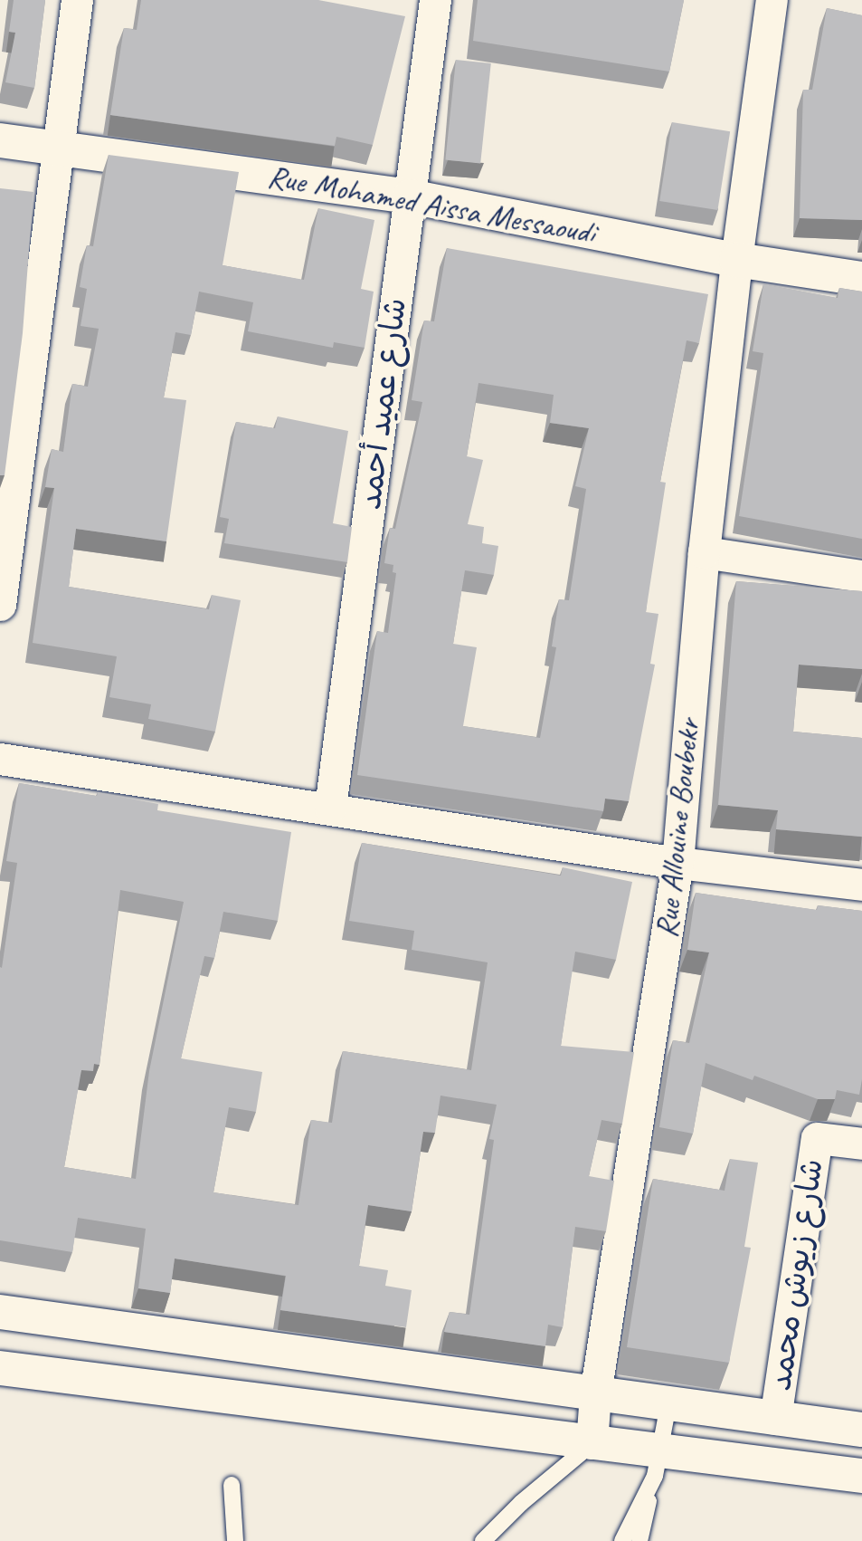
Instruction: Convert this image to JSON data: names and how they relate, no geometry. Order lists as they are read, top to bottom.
{
  "streets": {
    "street": [
      "Rue Mohamed Aissa Messaoudi",
      "شارع عميد أحمد",
      "Rue Allouine Boubekr",
      "شارع زيوش محمد"
    ]
  },
  "crossings": [
    ["Rue Mohamed Aissa Messaoudi", "شارع عميد أحمد"],
    ["Rue Mohamed Aissa Messaoudi", "Rue Allouine Boubekr"]
  ]
}
